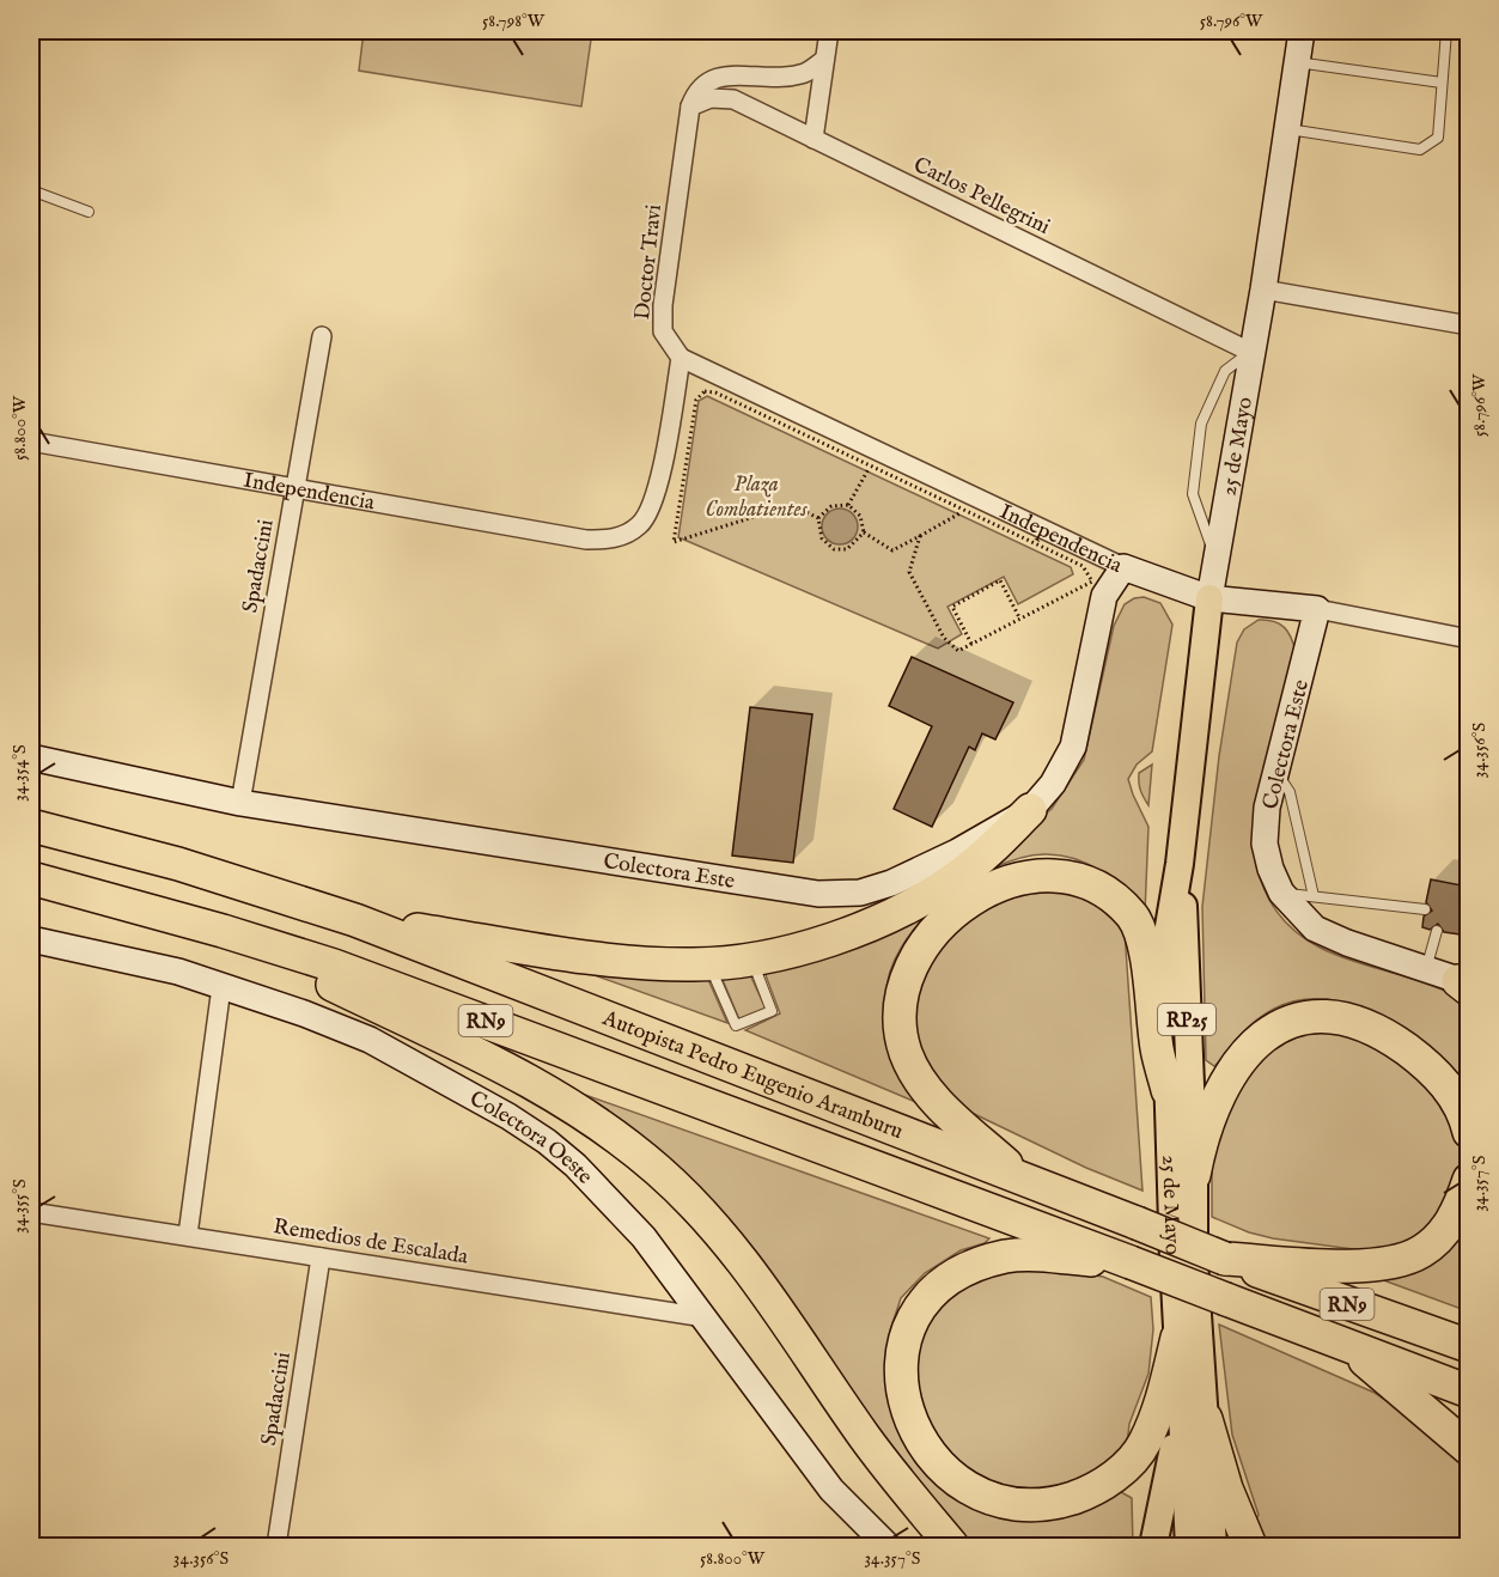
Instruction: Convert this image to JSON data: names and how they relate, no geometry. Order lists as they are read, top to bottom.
{
  "streets": {
    "highway": ["RN9", "Autopista Pedro Eugenio Aramburu"],
    "main road": ["25 de Mayo", "RP25"],
    "street": [
      "Carlos Pellegrini",
      "Doctor Travi",
      "Independencia",
      "Spadaccini",
      "Colectora Este",
      "Colectora Oeste",
      "Remedios de Escalada"
    ]
  },
  "crossings": [
    ["Carlos Pellegrini", "Doctor Travi"],
    ["Carlos Pellegrini", "25 de Mayo"],
    ["Doctor Travi", "Independencia"],
    ["25 de Mayo", "Independencia"],
    ["Independencia", "Spadaccini"],
    ["Independencia", "Colectora Este"],
    ["Spadaccini", "Colectora Este"],
    ["Spadaccini", "Remedios de Escalada"],
    ["Colectora Oeste", "Remedios de Escalada"]
  ],
  "parks": ["Plaza Combatientes"],
  "coordinates": [
    "58.798°W",
    "58.796°W",
    "58.800°W",
    "34.356°S",
    "34.354°S",
    "34.357°S",
    "34.355°S"
  ]
}
